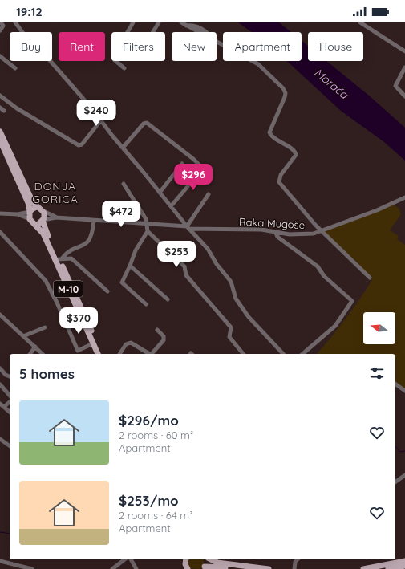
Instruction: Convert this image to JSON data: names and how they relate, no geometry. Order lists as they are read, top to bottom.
{
  "streets": {
    "main road": ["M-10"],
    "street": ["Raka Mugoše"]
  },
  "crossings": [
    ["Raka Mugoše", "M-10"]
  ],
  "districts": ["DONJA GORICA"],
  "water": ["Morača"],
  "north": "left",
  "page": {
    "status": "19:12",
    "chip": [
      "Buy",
      "Rent",
      "Filters",
      "New",
      "Apartment",
      "House"
    ],
    "price": [
      "$240",
      "$296",
      "$472",
      "$253",
      "$370"
    ],
    "heading": "5 homes",
    "list": [
      {
        "name": "$296/mo",
        "note": "2 rooms · 60 m² · Apartment"
      },
      {
        "name": "$253/mo",
        "note": "2 rooms · 64 m² · Apartment"
      }
    ]
  }
}
